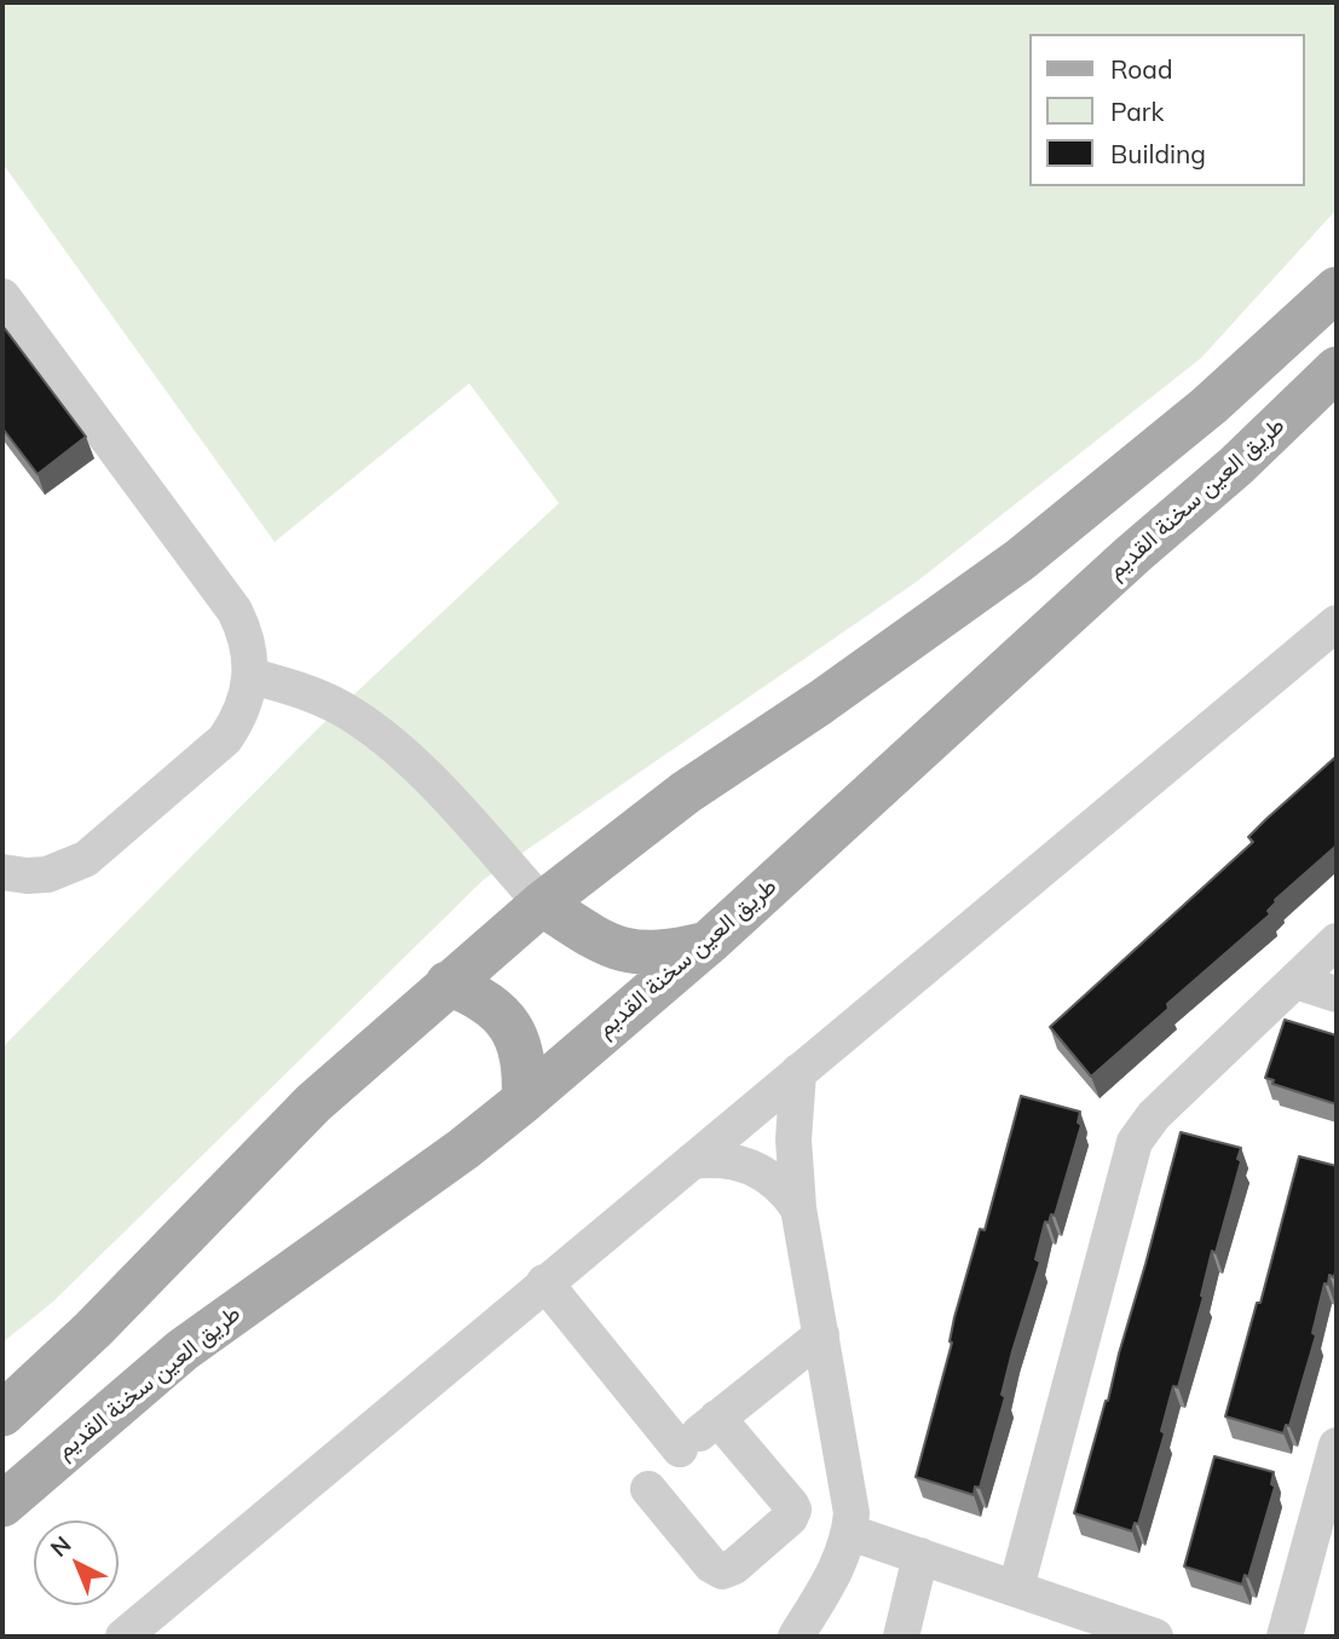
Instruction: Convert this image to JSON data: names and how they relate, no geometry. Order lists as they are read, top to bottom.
{
  "streets": {
    "main road": ["طريق العين سخنة القديم"]
  },
  "legend": ["Road", "Park", "Building"],
  "north": "top left"
}
